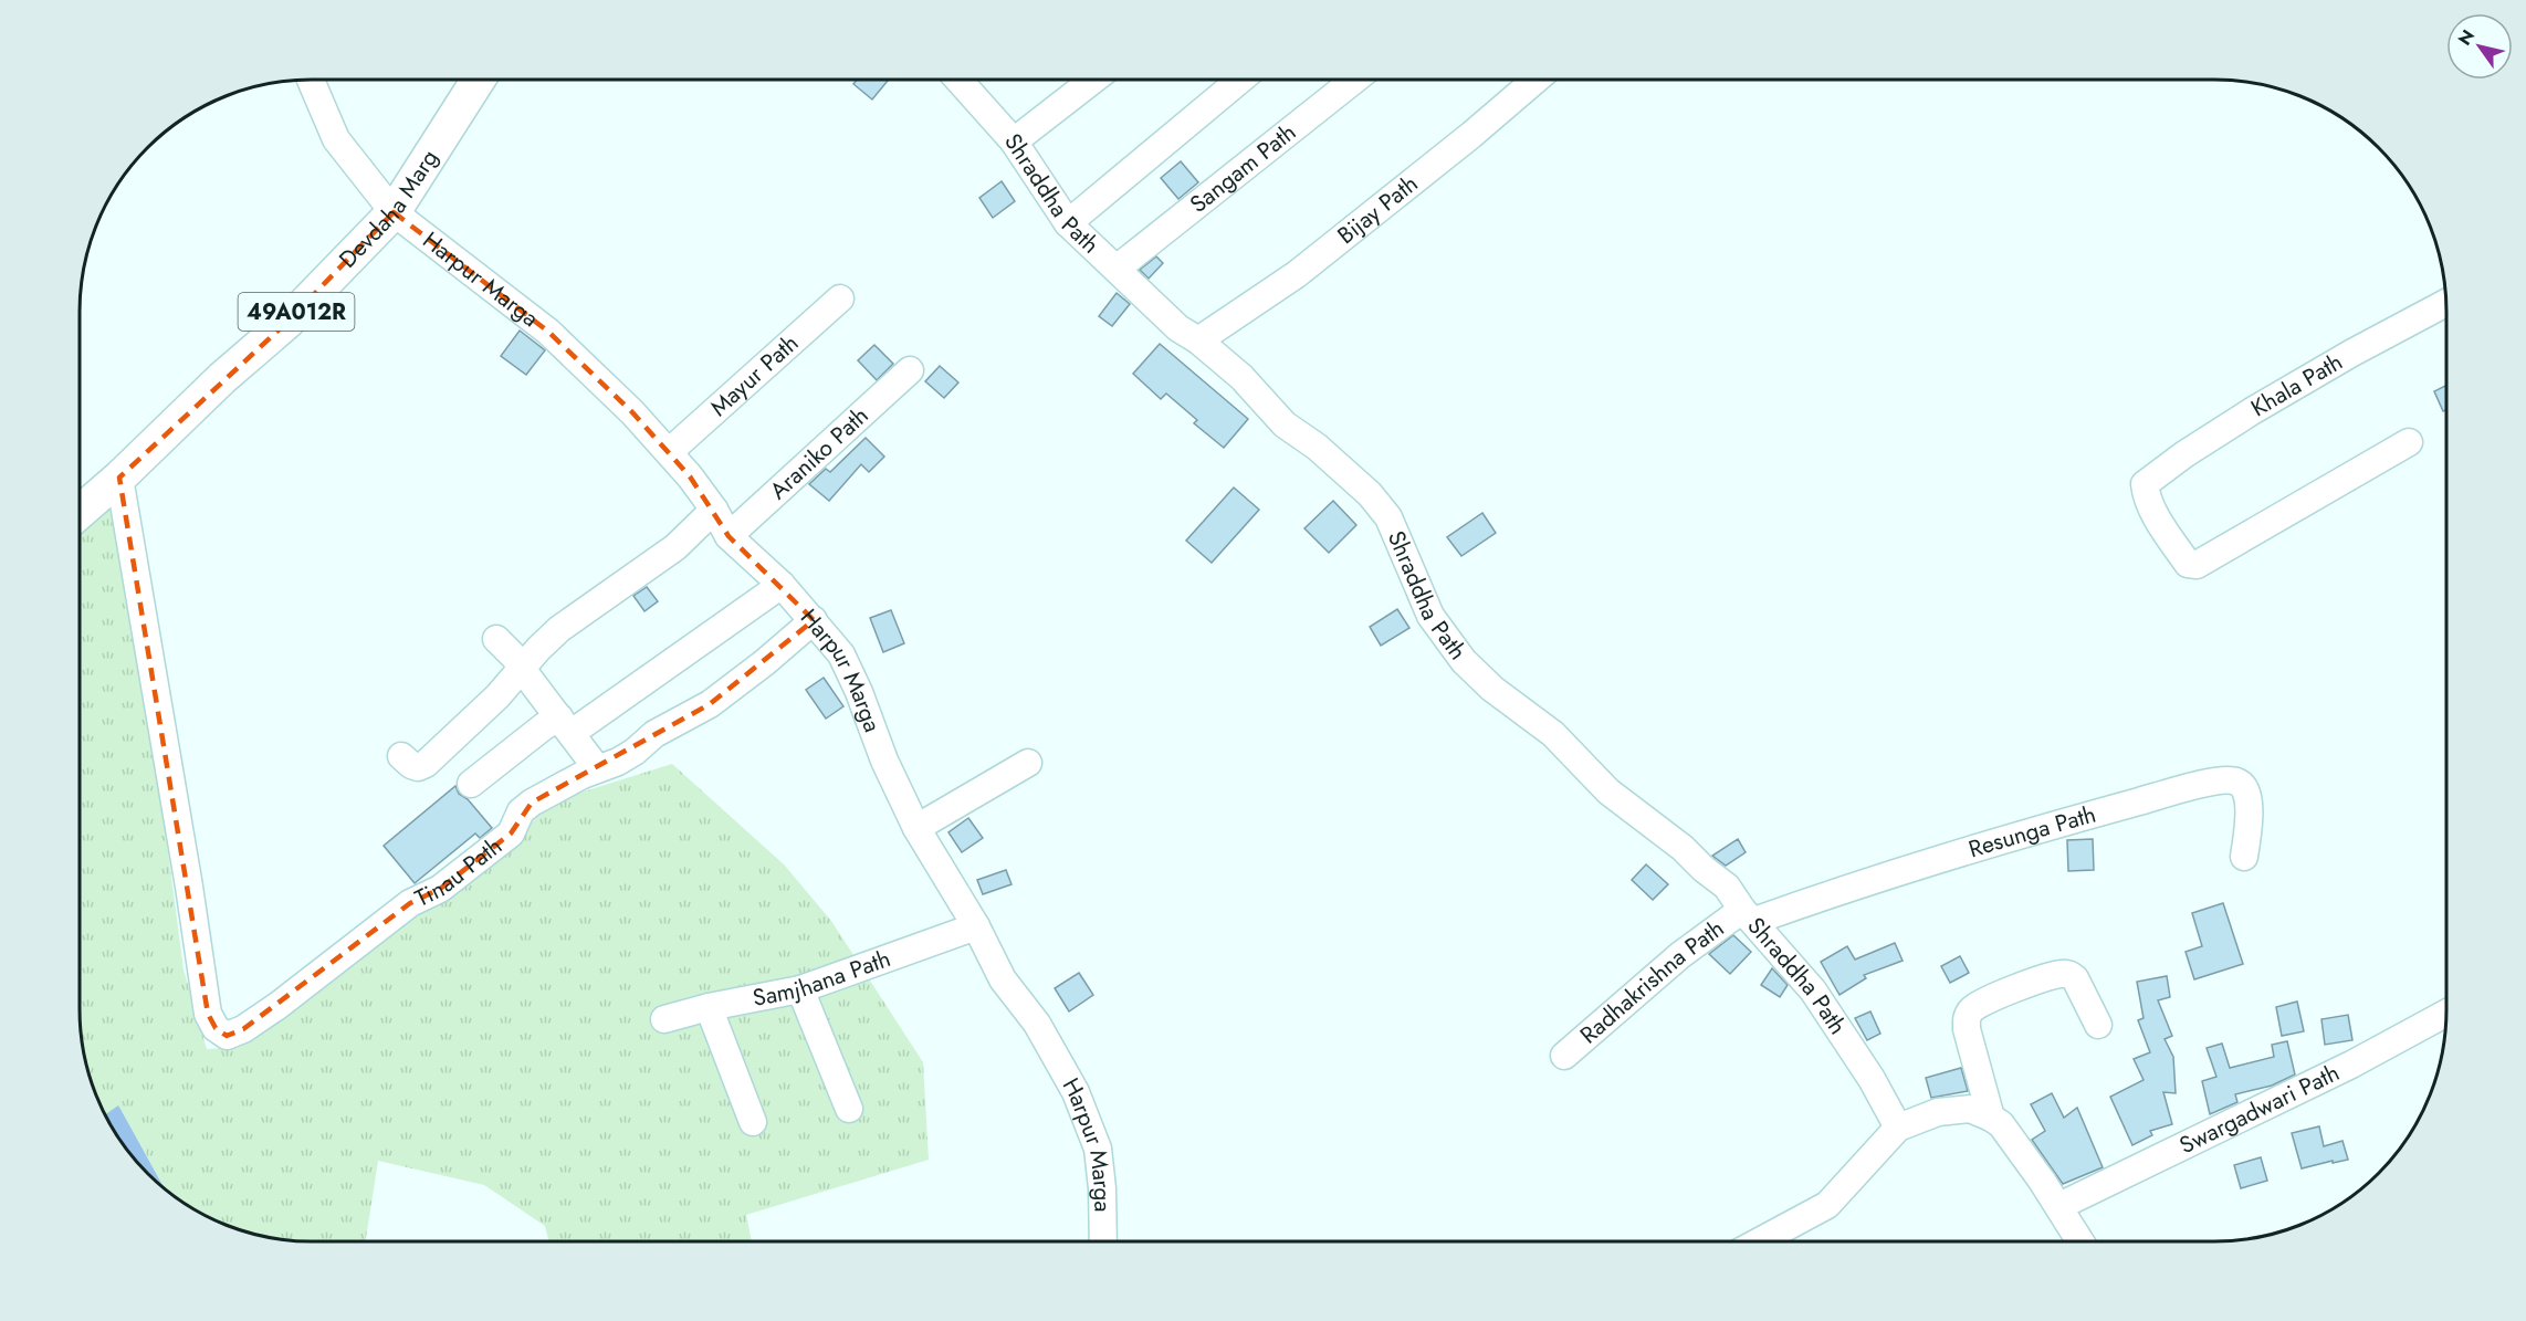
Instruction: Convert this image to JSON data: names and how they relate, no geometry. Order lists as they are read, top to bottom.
{
  "streets": {
    "main road": ["Devdaha Marg", "49A012R"],
    "street": [
      "Sangam Path",
      "Shraddha Path",
      "Bijay Path",
      "Harpur Marga",
      "Mayur Path",
      "Khala Path",
      "Araniko Path",
      "Resunga Path",
      "Tinau Path",
      "Samjhana Path",
      "Radhakrishna Path",
      "Swargadwari Path"
    ]
  },
  "crossings": [
    ["Sangam Path", "Shraddha Path"],
    ["Shraddha Path", "Bijay Path"],
    ["Shraddha Path", "Resunga Path"],
    ["Shraddha Path", "Radhakrishna Path"],
    ["Devdaha Marg", "Harpur Marga"],
    ["Devdaha Marg", "Tinau Path"],
    ["Harpur Marga", "Mayur Path"],
    ["Harpur Marga", "Araniko Path"],
    ["Harpur Marga", "Tinau Path"],
    ["Harpur Marga", "Samjhana Path"],
    ["Resunga Path", "Radhakrishna Path"]
  ],
  "north": "top left"
}
